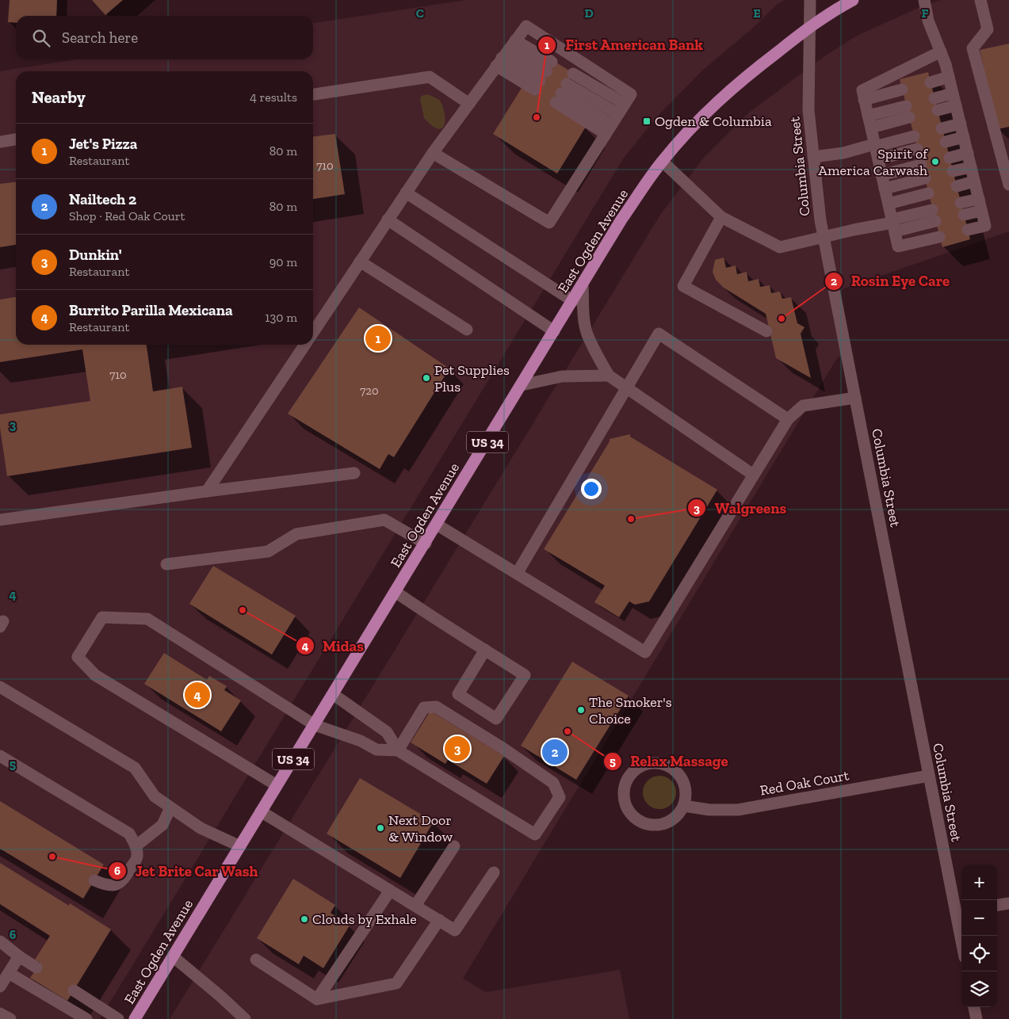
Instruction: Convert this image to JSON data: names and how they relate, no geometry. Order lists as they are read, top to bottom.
{
  "streets": {
    "main road": ["East Ogden Avenue", "US 34"],
    "street": ["Columbia Street", "Red Oak Court"]
  },
  "crossings": [
    ["Columbia Street", "East Ogden Avenue"],
    ["Columbia Street", "Red Oak Court"]
  ],
  "places": {
    "other": [
      "First American Bank",
      "Spirit of America Carwash",
      "Rosin Eye Care",
      "Pet Supplies Plus",
      "Walgreens",
      "Midas",
      "The Smoker's Choice",
      "Relax Massage",
      "Next Door & Window",
      "Jet Brite Car Wash",
      "Clouds by Exhale"
    ],
    "transit": ["Ogden & Columbia"]
  },
  "house_numbers": ["710", "710", "720"],
  "page": {
    "search": "Search here",
    "heading": ["Nearby", "4 results"],
    "list": [
      {
        "mark": "1",
        "name": "Jet's Pizza",
        "note": "Restaurant",
        "value": "80 m"
      },
      {
        "mark": "2",
        "name": "Nailtech 2",
        "note": "Shop · Red Oak Court",
        "value": "80 m"
      },
      {
        "mark": "3",
        "name": "Dunkin'",
        "note": "Restaurant",
        "value": "90 m"
      },
      {
        "mark": "4",
        "name": "Burrito Parilla Mexicana",
        "note": "Restaurant",
        "value": "130 m"
      }
    ],
    "pins": [
      "1",
      "4",
      "3",
      "2"
    ],
    "map_buttons": ["+", "−"]
  },
  "grid": {
    "columns": [
      "C",
      "D",
      "E",
      "F"
    ],
    "rows": [
      "3",
      "4",
      "5",
      "6"
    ]
  }
}
